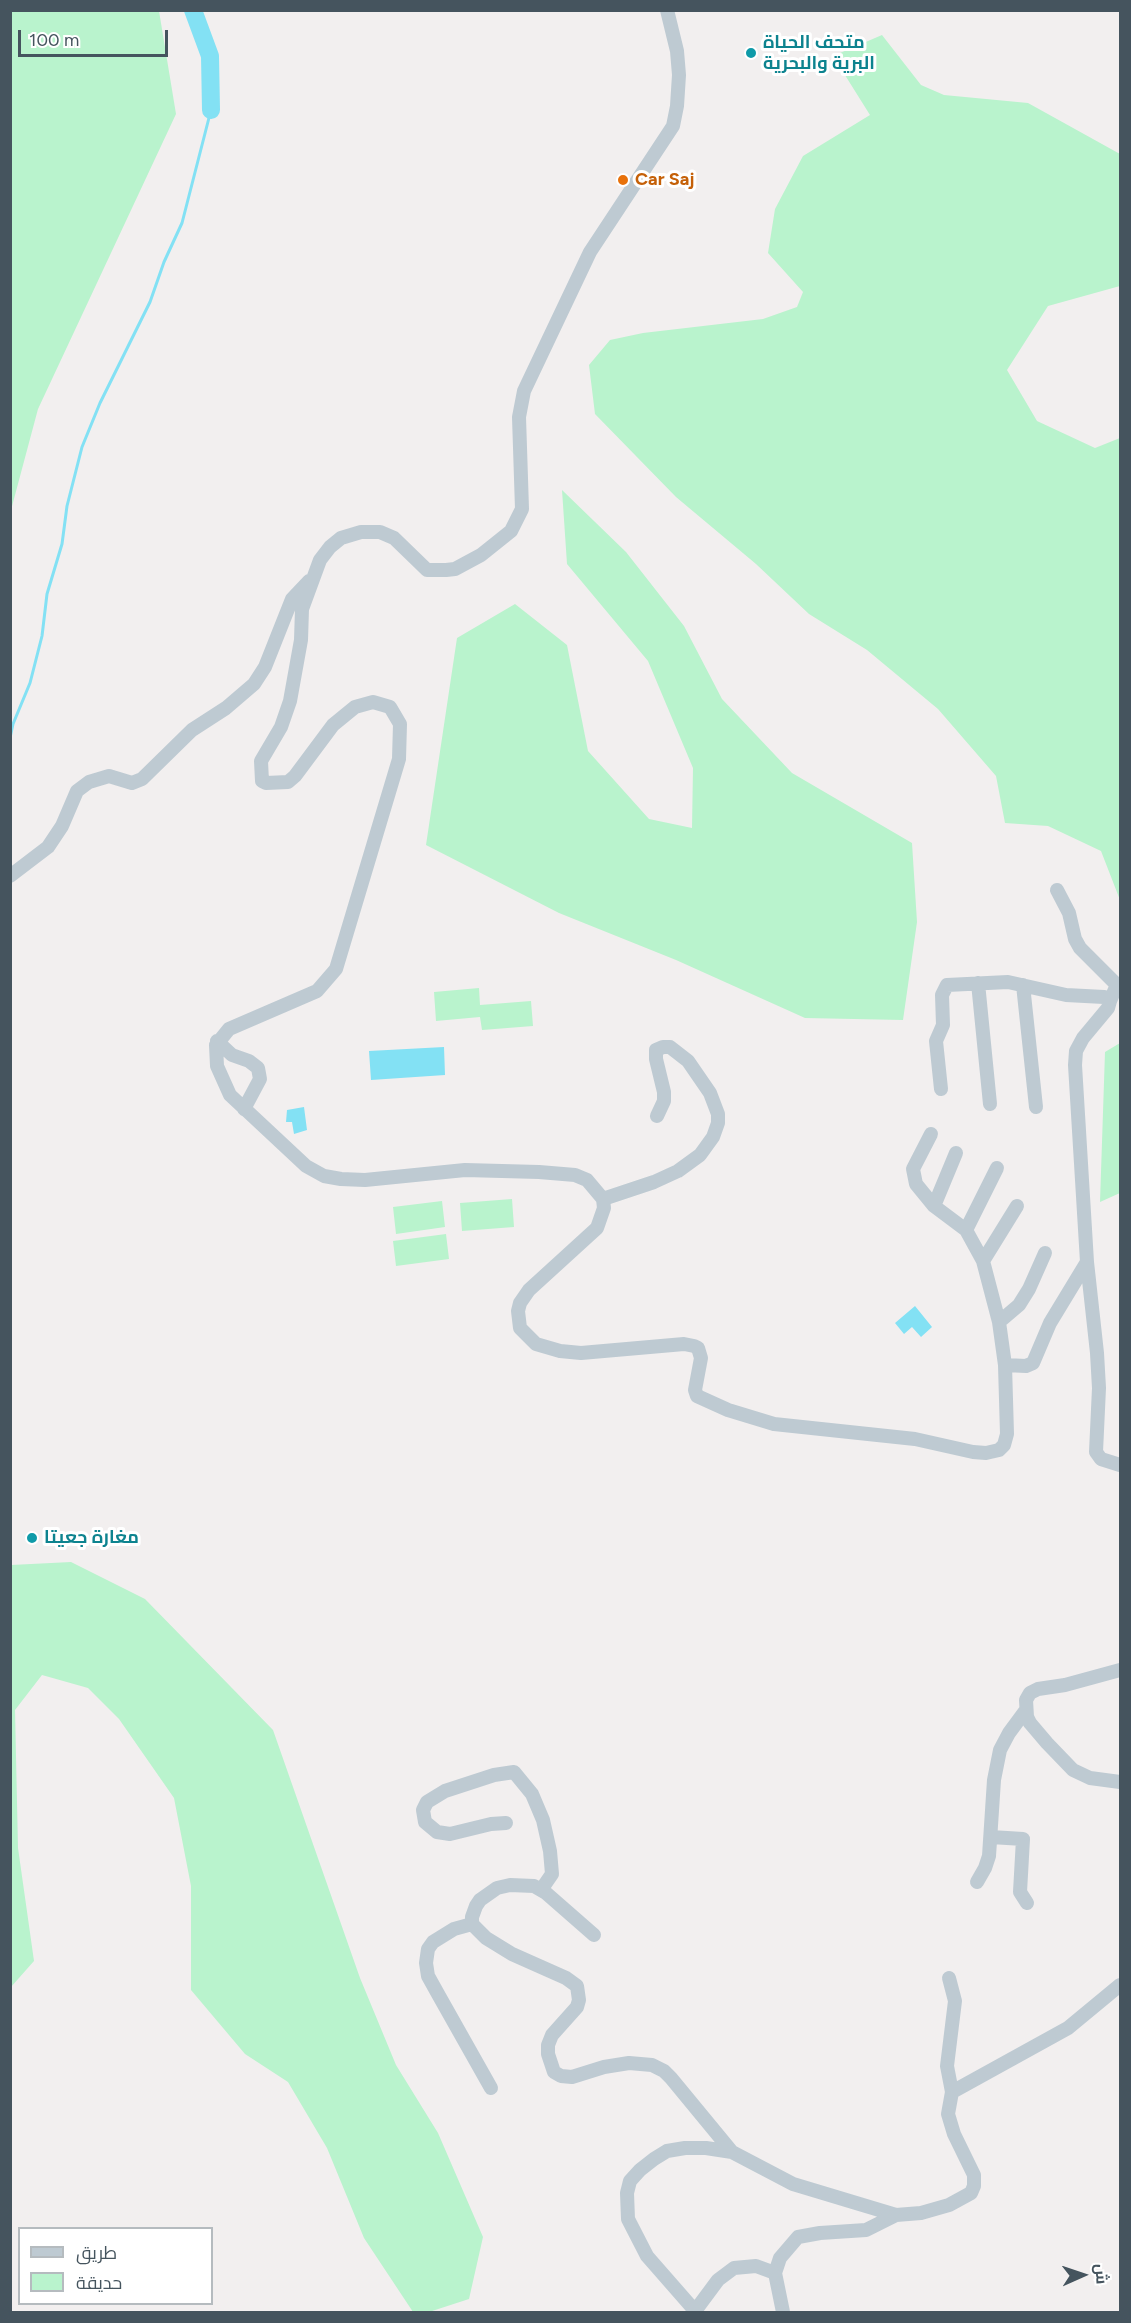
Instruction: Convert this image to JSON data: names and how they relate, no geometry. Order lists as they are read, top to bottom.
{
  "places": ["متحف الحياة البرية والبحرية", "Car Saj", "مغارة جعيتا"],
  "legend": ["طريق", "حديقة"],
  "scale_bar": "100 m",
  "north": "right"
}
